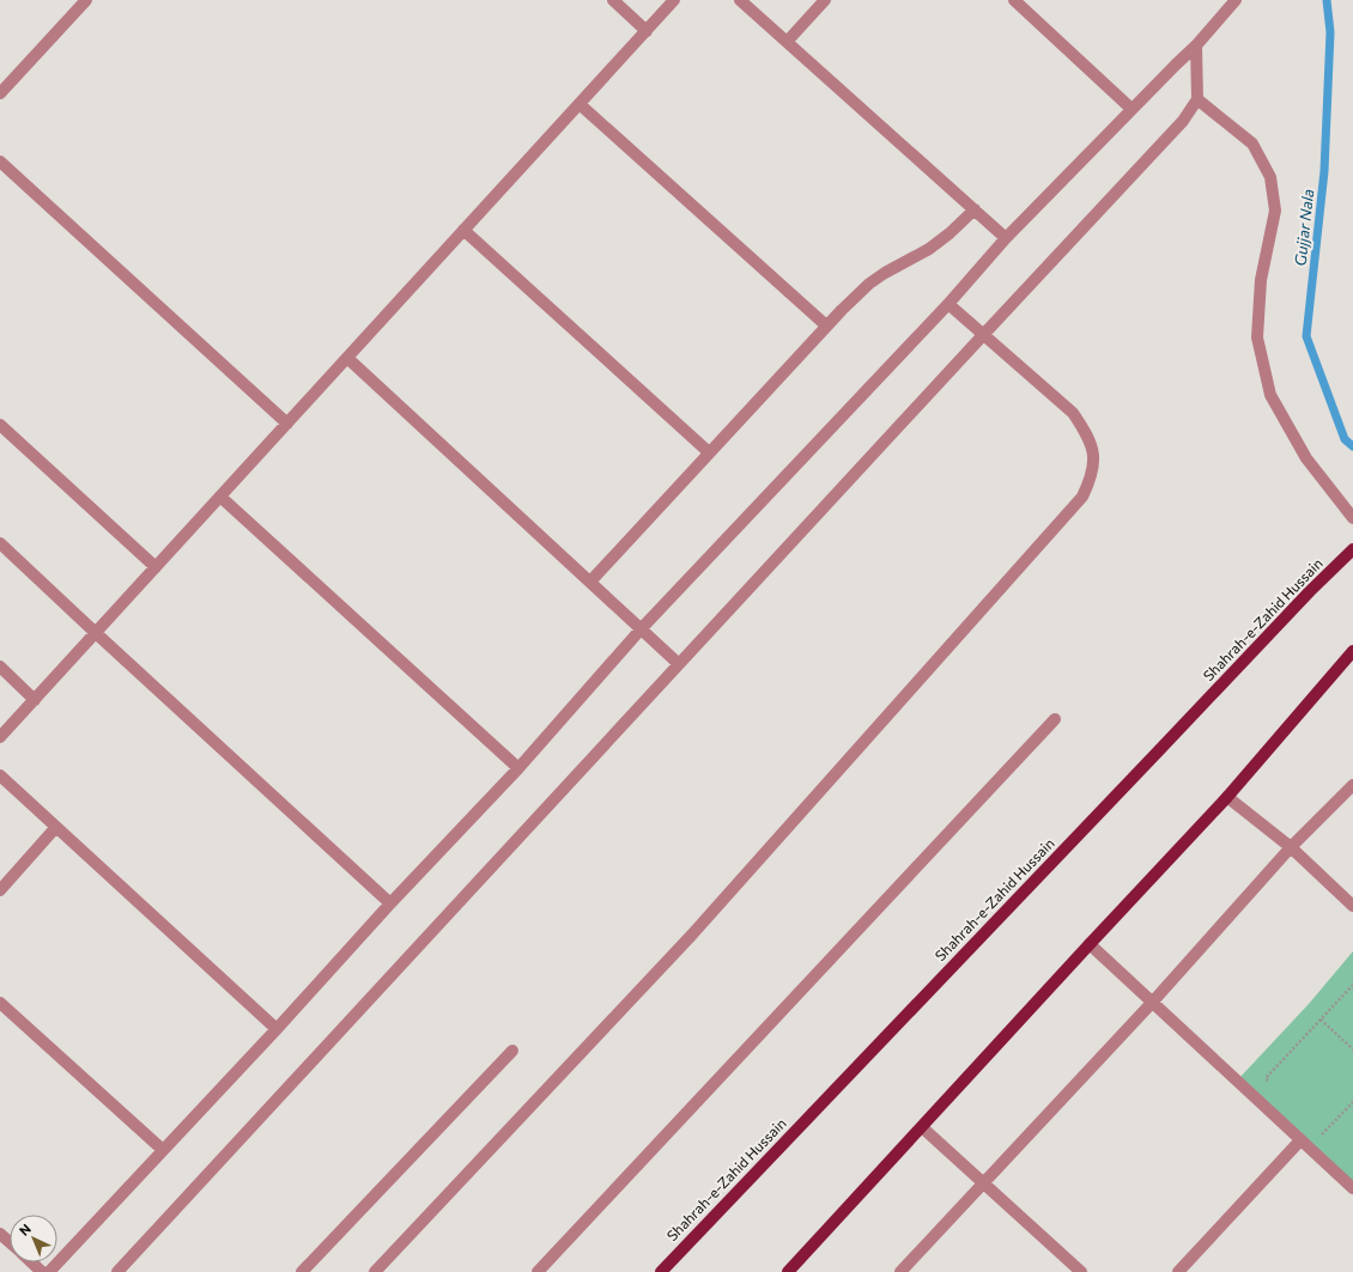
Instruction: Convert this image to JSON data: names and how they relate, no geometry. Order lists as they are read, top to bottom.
{
  "streets": {
    "main road": ["Shahrah-e-Zahid Hussain"]
  },
  "water": ["Gujjar Nala"],
  "north": "top left"
}
